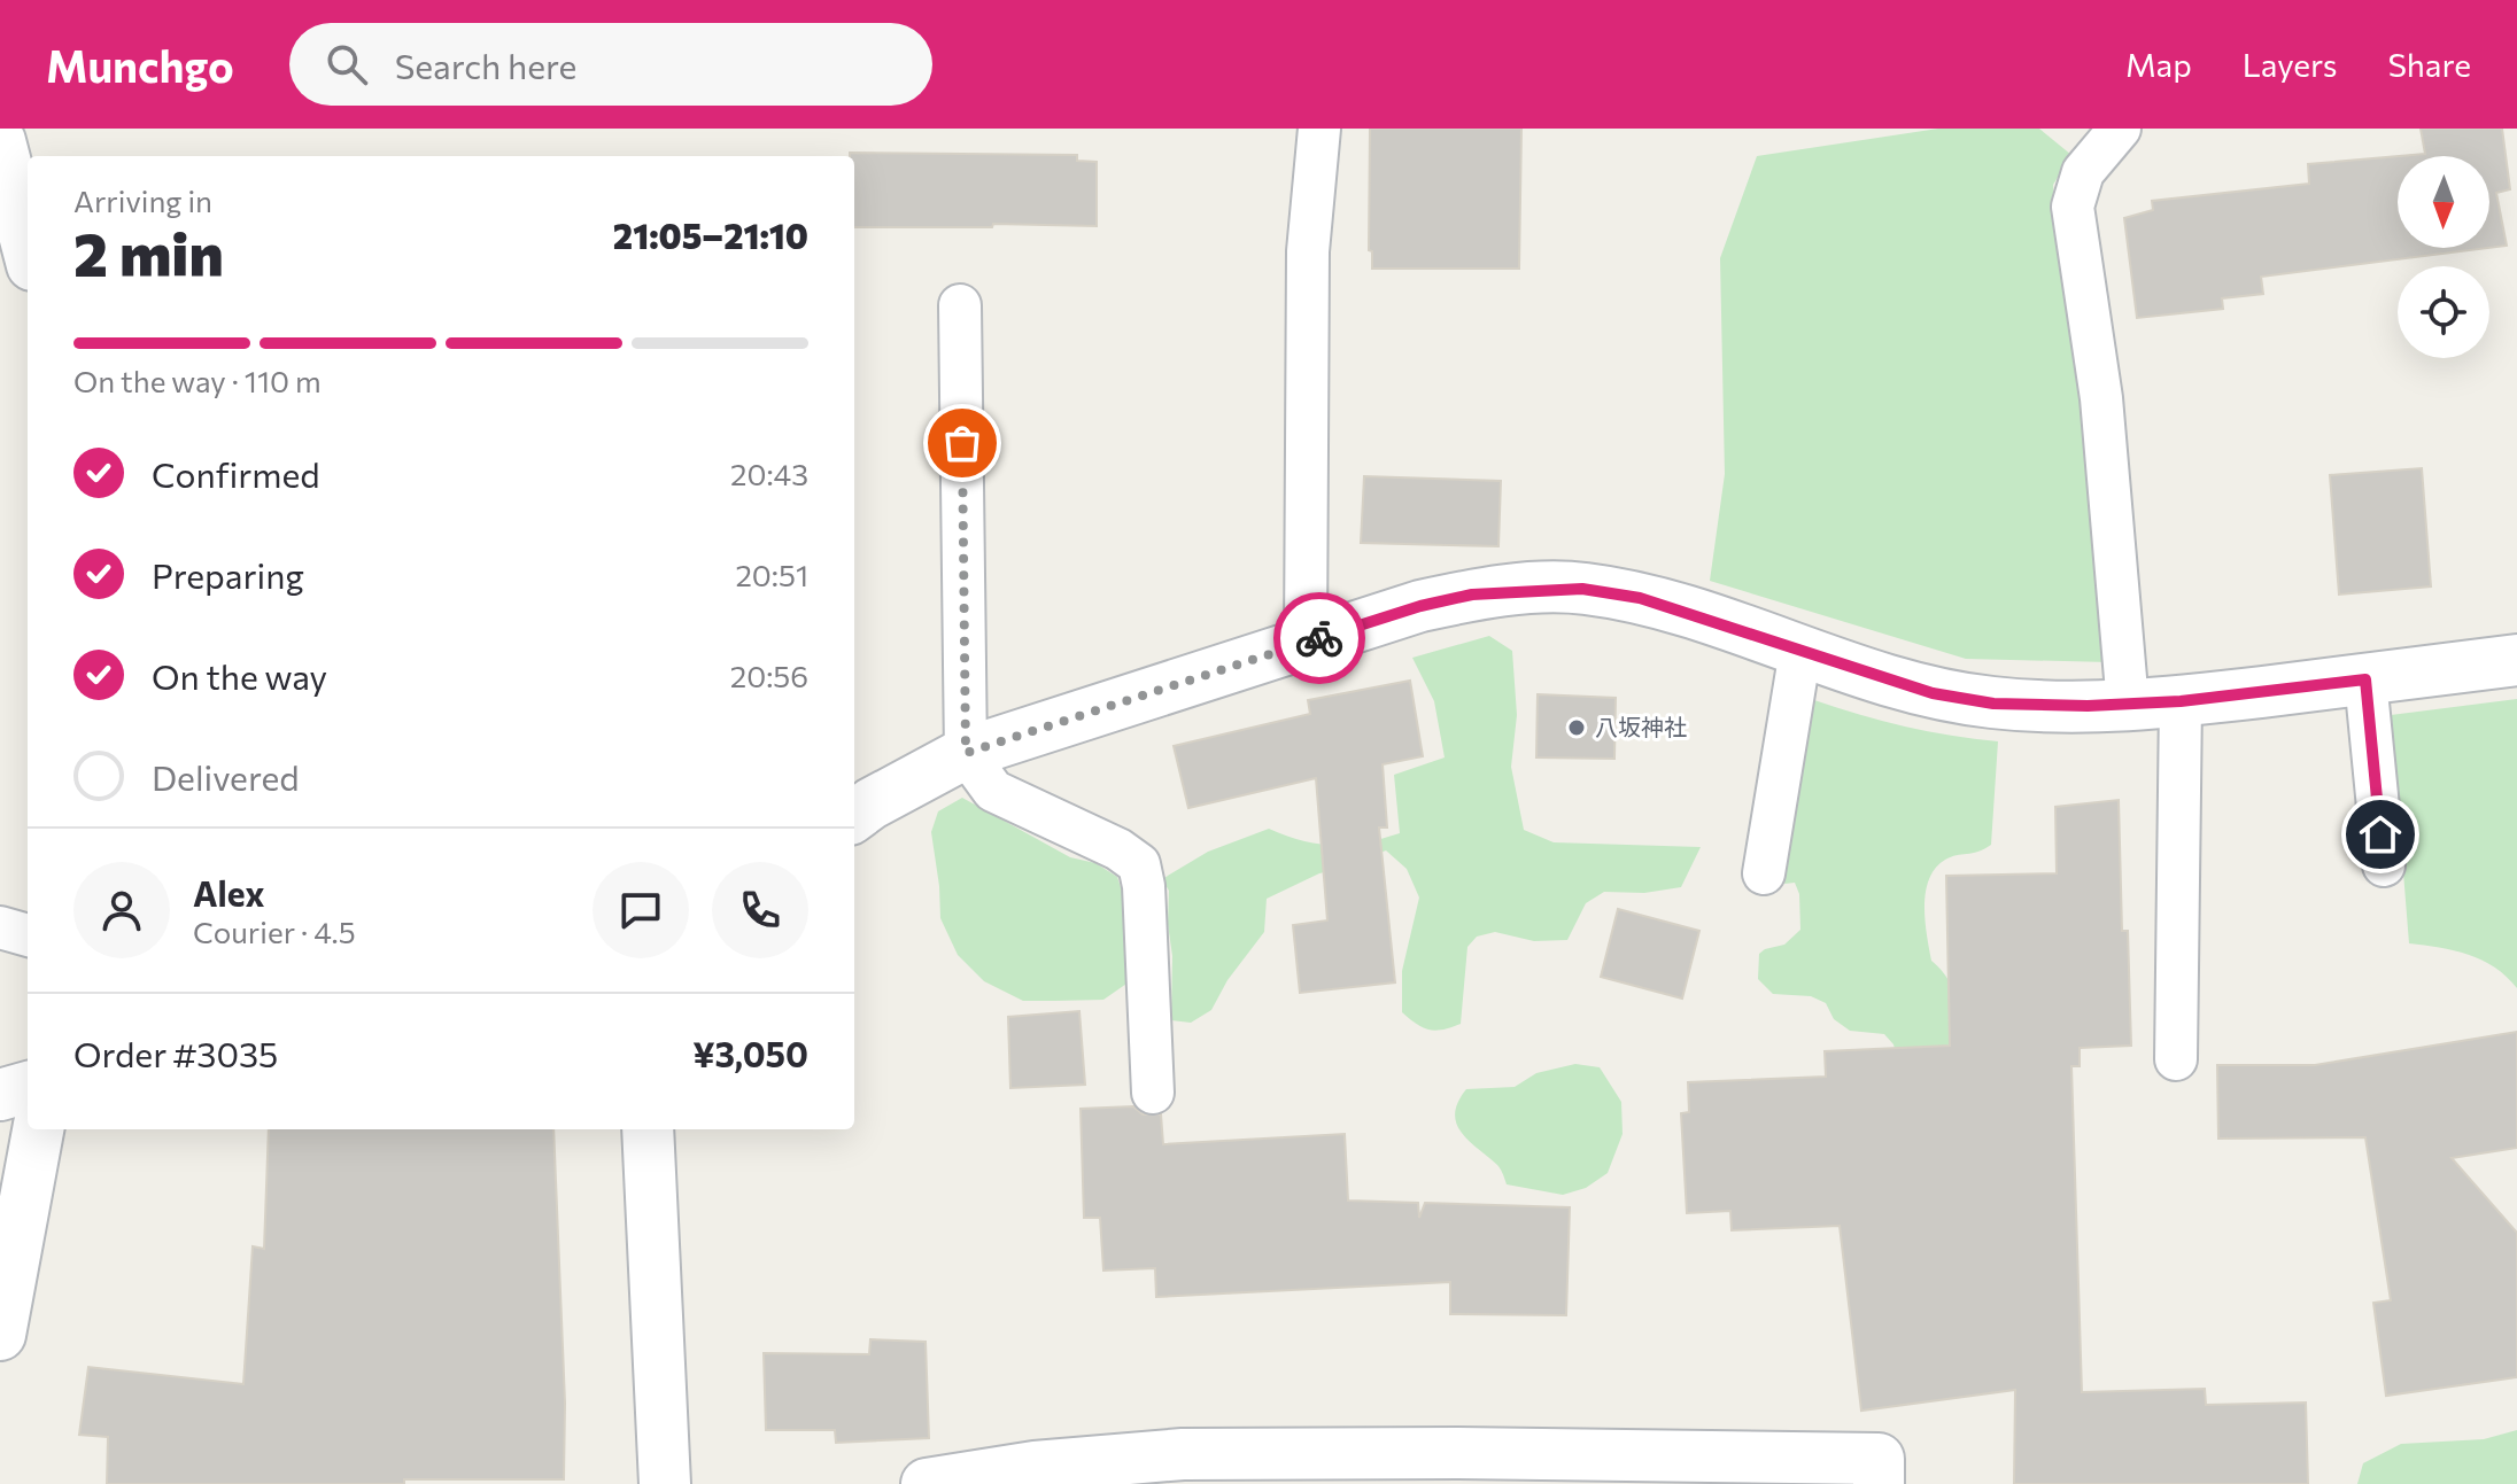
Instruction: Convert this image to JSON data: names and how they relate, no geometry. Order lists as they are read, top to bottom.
{
  "places": ["八坂神社"],
  "north": "bottom",
  "page": {
    "header": "Munchgo",
    "search": "Search here",
    "nav": ["Map", "Layers", "Share"],
    "heading": ["2 min", "Arriving in", "21:05–21:10"],
    "panel": [
      "Alex",
      "Courier · 4.5",
      "Order #3035",
      "¥3,050"
    ],
    "bar": "On the way · 110 m",
    "list": [
      ["Confirmed", "20:43"],
      ["Preparing", "20:51"],
      ["On the way", "20:56"],
      "Delivered"
    ]
  }
}
